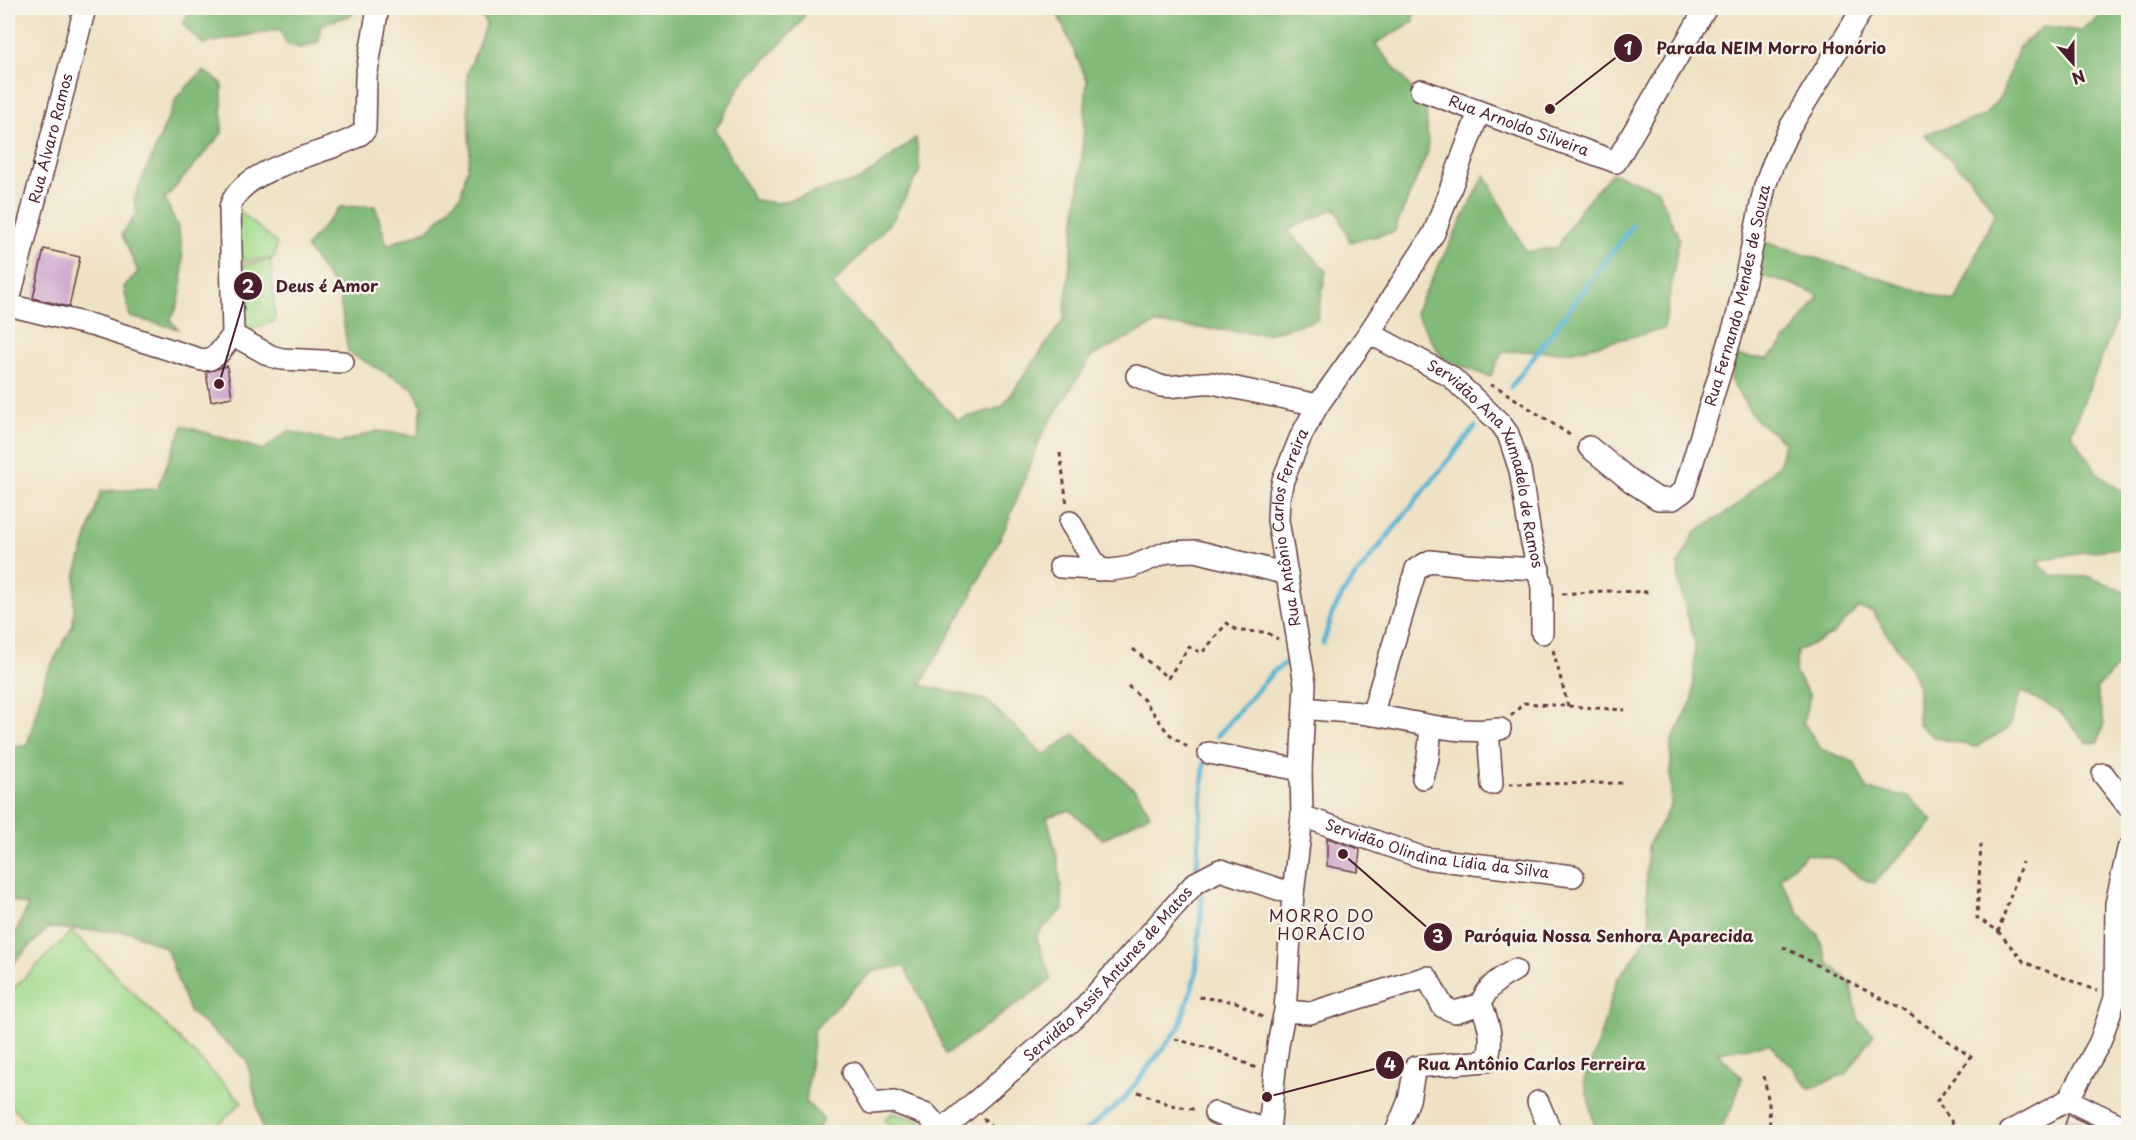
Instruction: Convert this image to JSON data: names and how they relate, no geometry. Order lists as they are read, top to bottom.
{
  "streets": {
    "street": [
      "Rua Arnoldo Silveira",
      "Rua Álvaro Ramos",
      "Rua Fernando Mendes de Souza",
      "Servidão Ana Xumadelo de Ramos",
      "Rua Antônio Carlos Ferreira",
      "Servidão Olindina Lídia da Silva",
      "Servidão Assis Antunes de Matos"
    ]
  },
  "crossings": [
    ["Rua Arnoldo Silveira", "Rua Antônio Carlos Ferreira"],
    ["Servidão Ana Xumadelo de Ramos", "Rua Antônio Carlos Ferreira"],
    ["Rua Antônio Carlos Ferreira", "Servidão Olindina Lídia da Silva"],
    ["Rua Antônio Carlos Ferreira", "Servidão Assis Antunes de Matos"]
  ],
  "districts": ["MORRO DO HORÁCIO"],
  "places": [
    "Parada NEIM Morro Honório",
    "Deus é Amor",
    "Paróquia Nossa Senhora Aparecida",
    "Rua Antônio Carlos Ferreira"
  ],
  "north": "bottom"
}
